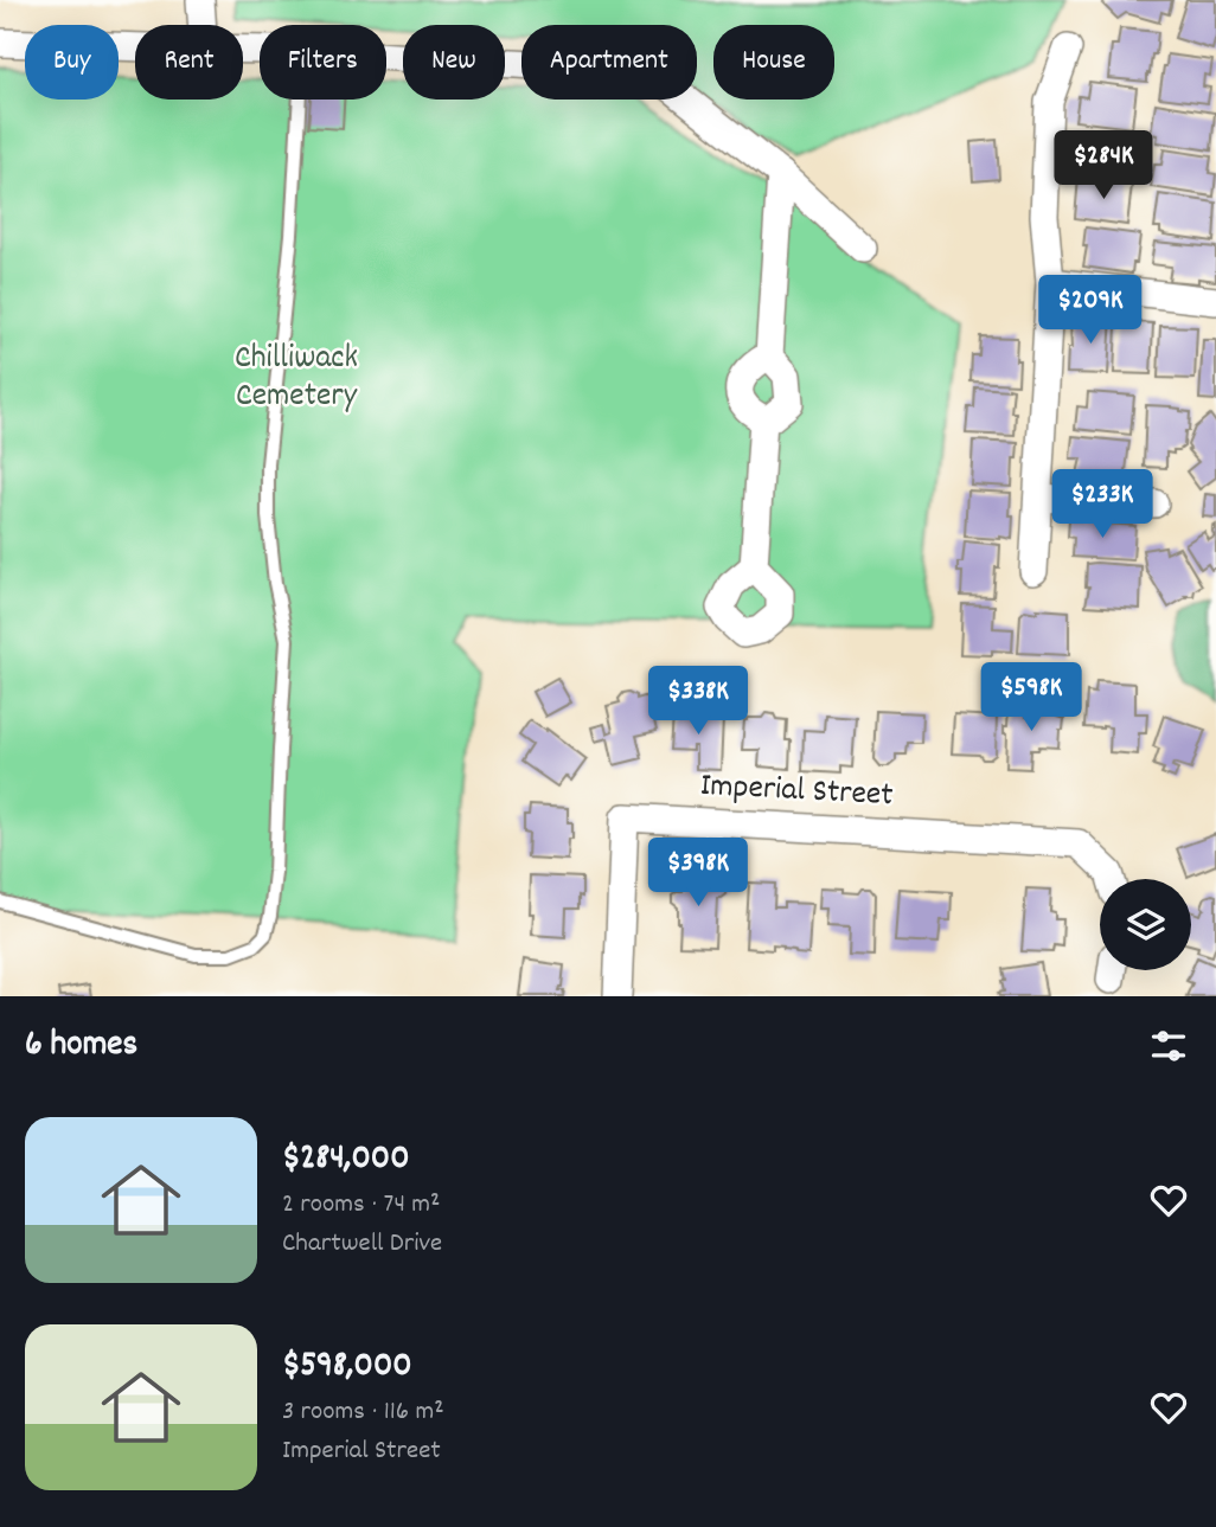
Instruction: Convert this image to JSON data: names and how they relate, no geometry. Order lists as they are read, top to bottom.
{
  "streets": {
    "street": ["Imperial Street"]
  },
  "parks": ["Chilliwack Cemetery"],
  "page": {
    "chip": [
      "Buy",
      "Rent",
      "Filters",
      "New",
      "Apartment",
      "House"
    ],
    "price": [
      "$284K",
      "$209K",
      "$233K",
      "$598K",
      "$338K",
      "$398K"
    ],
    "heading": "6 homes",
    "list": [
      {
        "name": "$284,000",
        "note": "2 rooms · 74 m² · Chartwell Drive"
      },
      {
        "name": "$598,000",
        "note": "3 rooms · 116 m² · Imperial Street"
      }
    ]
  }
}
